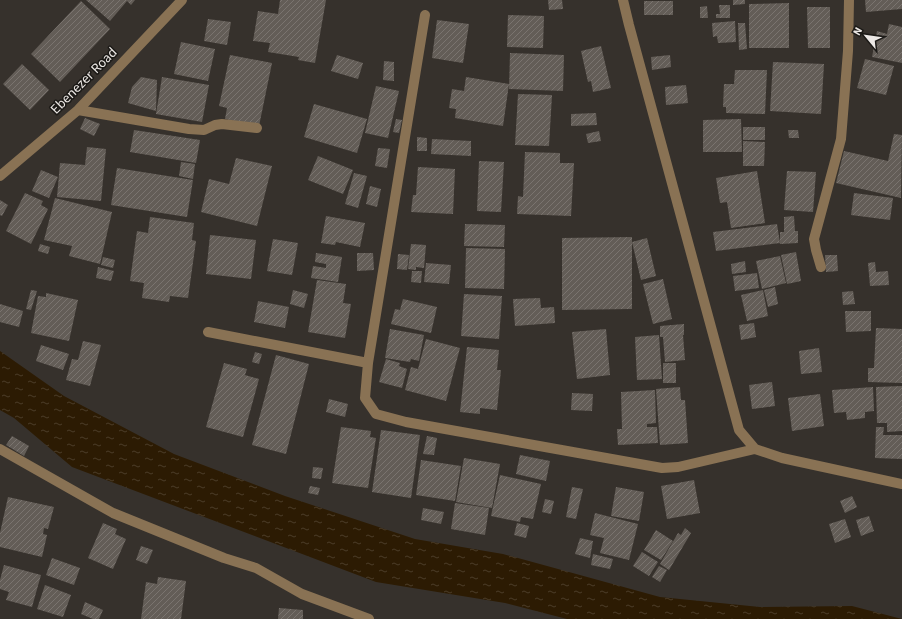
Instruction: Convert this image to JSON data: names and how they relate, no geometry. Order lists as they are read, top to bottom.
{
  "streets": {
    "street": ["Ebenezer Road"]
  },
  "north": "top left"
}
